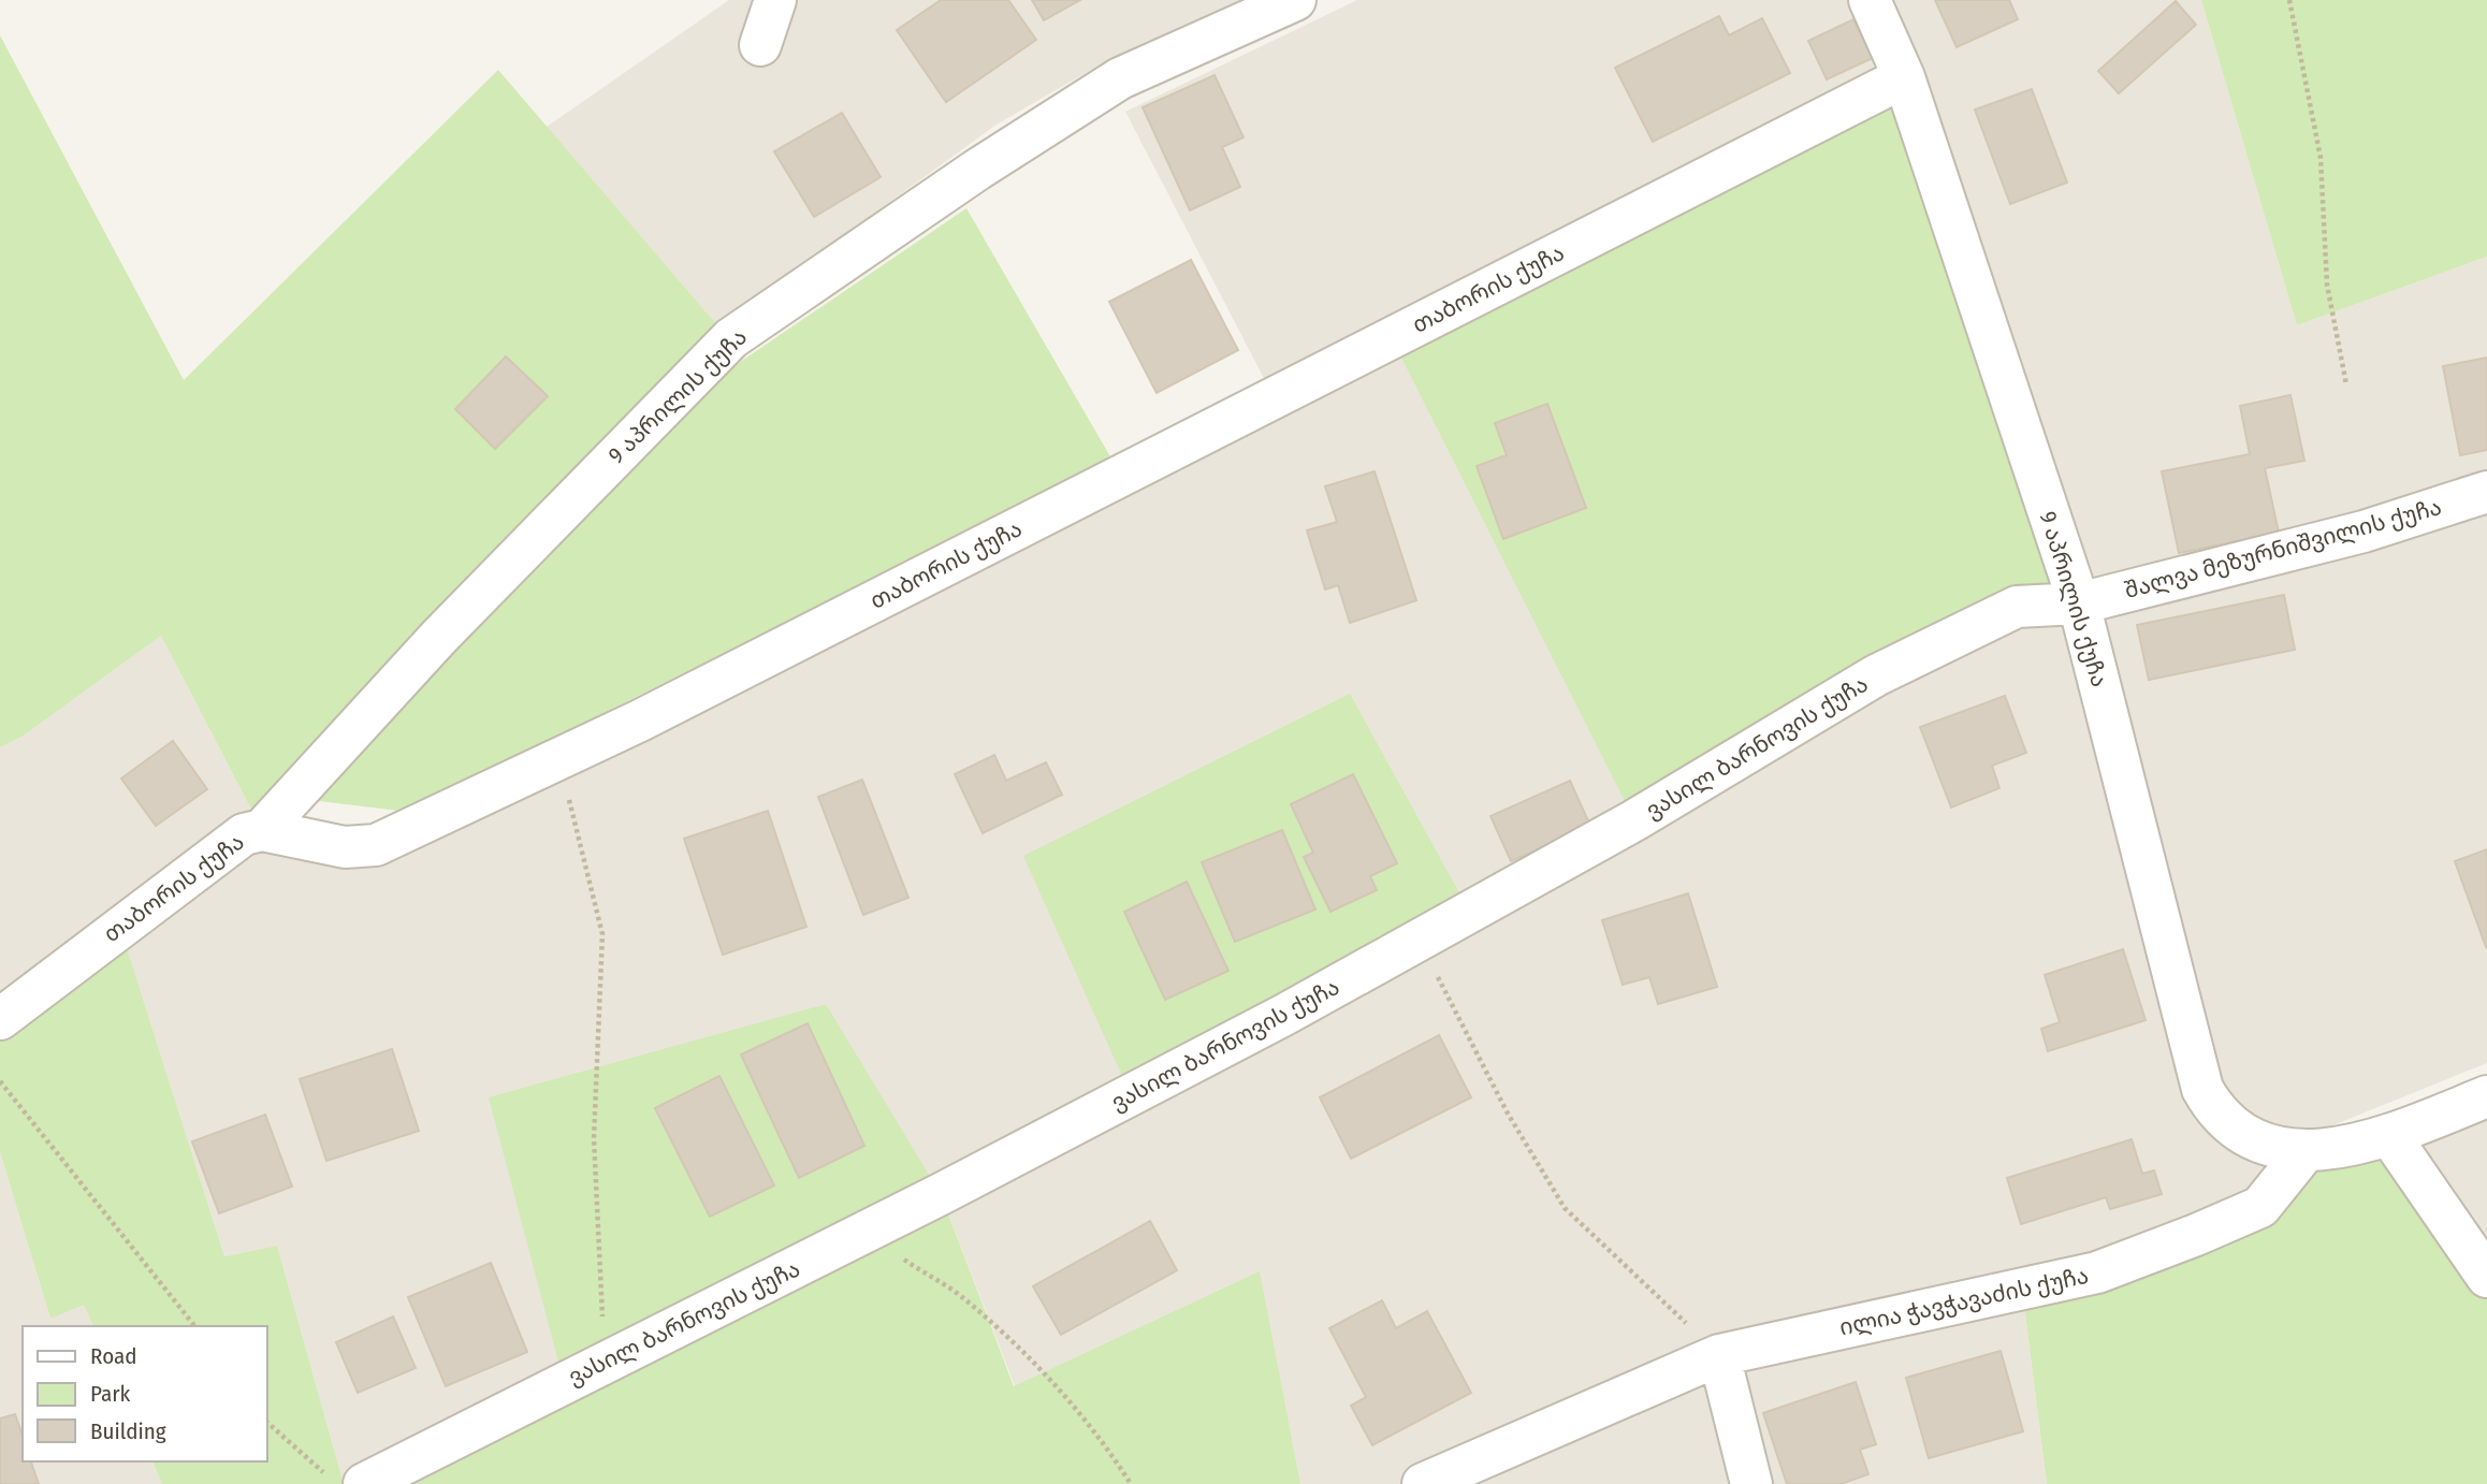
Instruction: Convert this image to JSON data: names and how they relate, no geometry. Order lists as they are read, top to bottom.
{
  "streets": {
    "street": [
      "თაბორის ქუჩა",
      "9 აპრილის ქუჩა",
      "შალვა მეზურნიშვილის ქუჩა",
      "ვასილ ბარნოვის ქუჩა",
      "ილია ჭავჭავაძის ქუჩა"
    ]
  },
  "crossings": [
    ["თაბორის ქუჩა", "9 აპრილის ქუჩა"],
    ["9 აპრილის ქუჩა", "შალვა მეზურნიშვილის ქუჩა"],
    ["9 აპრილის ქუჩა", "ვასილ ბარნოვის ქუჩა"],
    ["9 აპრილის ქუჩა", "ილია ჭავჭავაძის ქუჩა"],
    ["შალვა მეზურნიშვილის ქუჩა", "ვასილ ბარნოვის ქუჩა"]
  ],
  "legend": ["Road", "Park", "Building"]
}
